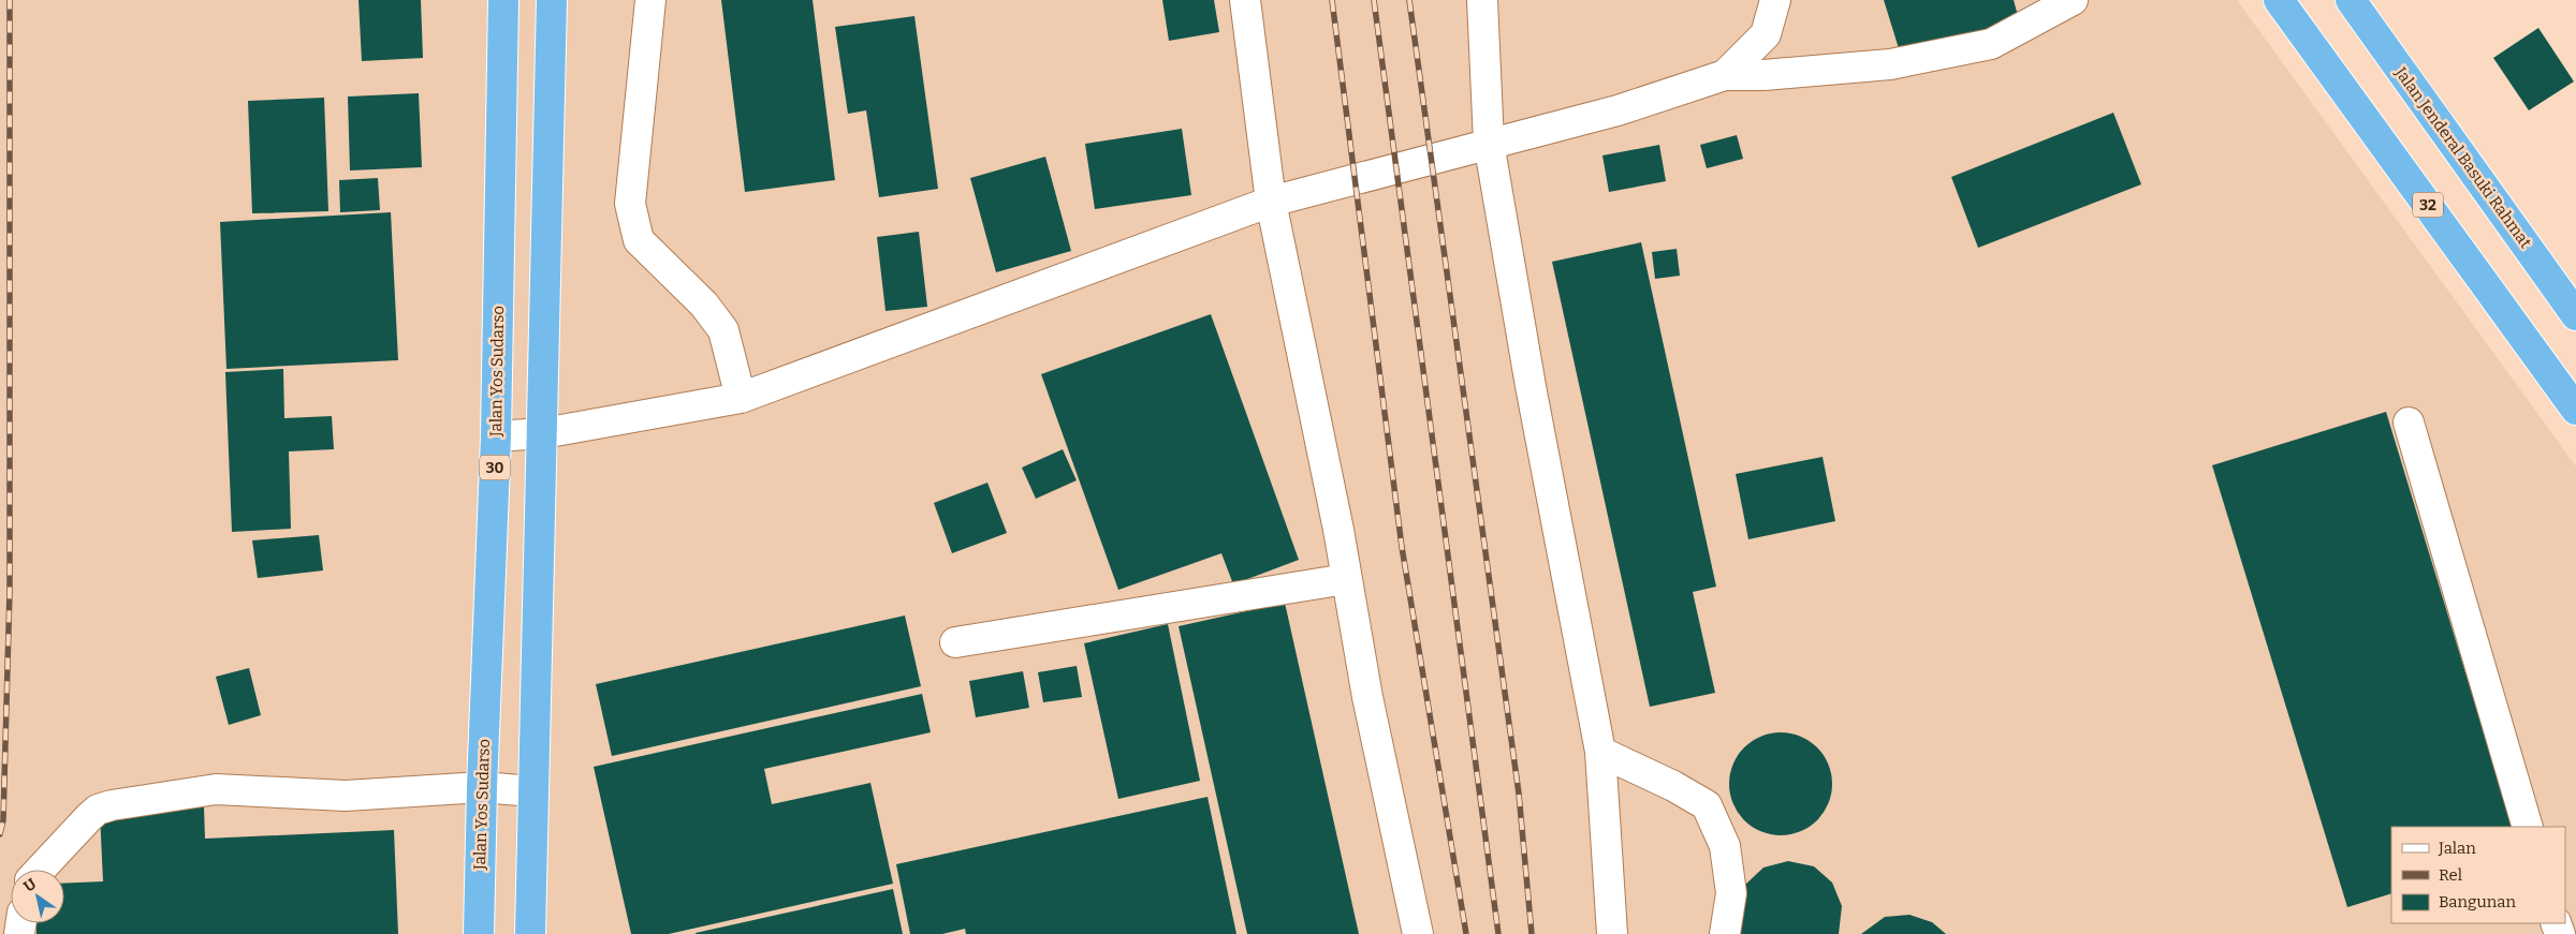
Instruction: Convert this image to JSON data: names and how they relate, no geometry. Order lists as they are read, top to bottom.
{
  "streets": {
    "highway": [
      "Jalan Jenderal Basuki Rahmat",
      "32",
      "Jalan Yos Sudarso",
      "30"
    ]
  },
  "legend": ["Jalan", "Rel", "Bangunan"],
  "north": "top left"
}
